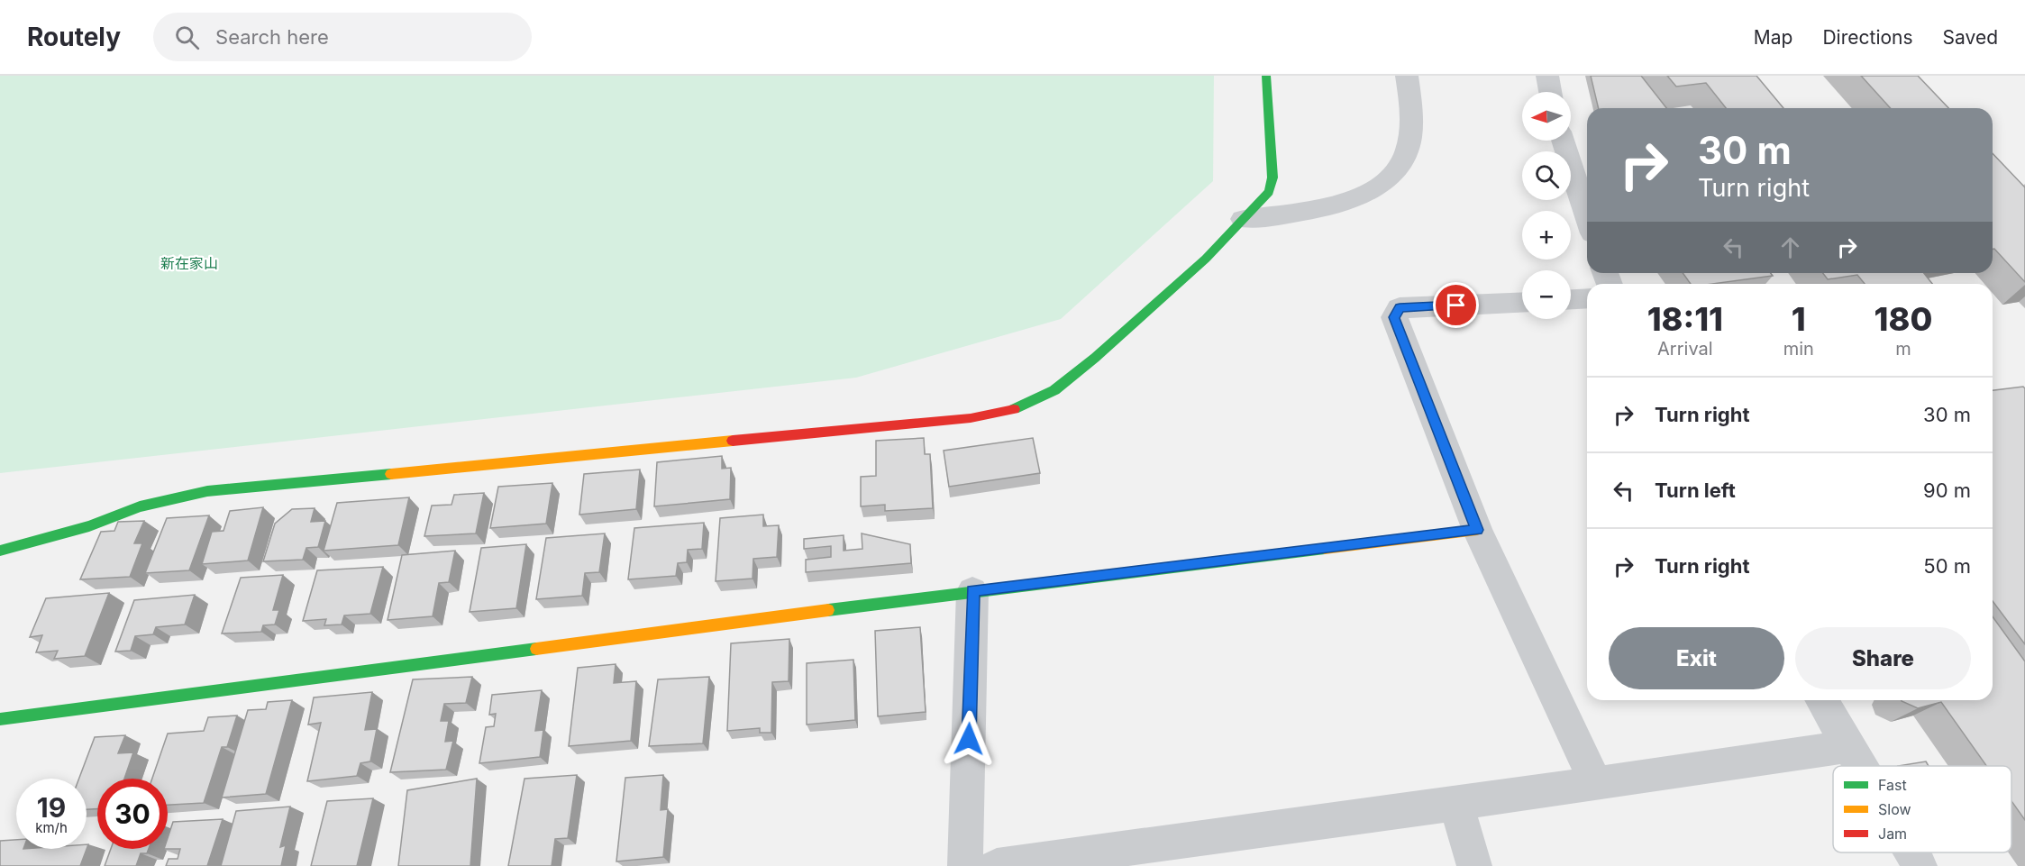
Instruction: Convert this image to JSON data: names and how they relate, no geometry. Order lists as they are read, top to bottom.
{
  "parks": ["新在家山"],
  "legend": ["Fast", "Slow", "Jam"],
  "north": "left",
  "page": {
    "header": "Routely",
    "search": "Search here",
    "nav": ["Map", "Directions", "Saved"],
    "map_buttons": ["+", "−"],
    "turn": ["30 m", "Turn right"],
    "eta": [
      "18:11",
      "Arrival",
      "1",
      "min",
      "180",
      "m"
    ],
    "list": [
      {
        "name": "Turn right",
        "value": "30 m"
      },
      {
        "name": "Turn left",
        "value": "90 m"
      },
      {
        "name": "Turn right",
        "value": "50 m"
      }
    ],
    "buttons": ["Exit", "Share"],
    "speed": "19 km/h",
    "limit": "30"
  }
}
